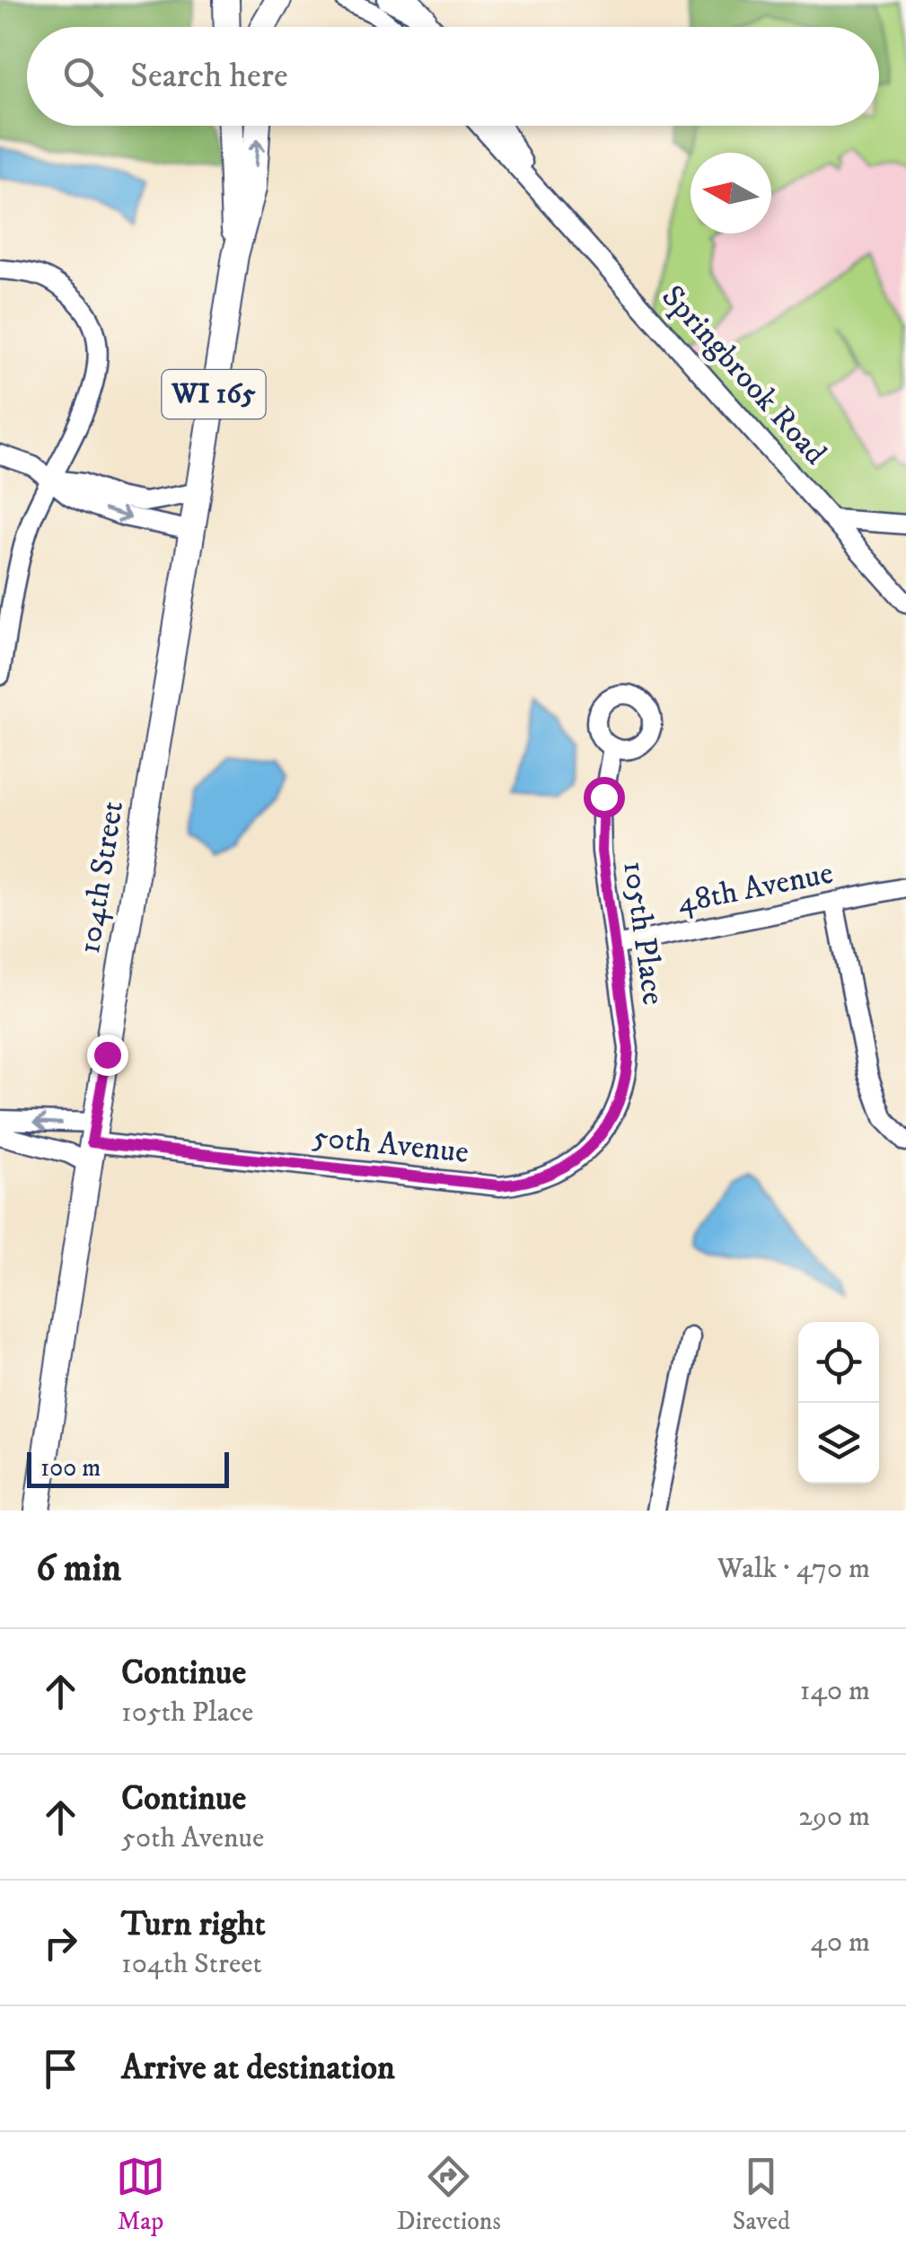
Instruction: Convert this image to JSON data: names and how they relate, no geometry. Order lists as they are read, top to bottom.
{
  "streets": {
    "main road": ["WI 165", "104th Street"],
    "street": [
      "Springbrook Road",
      "48th Avenue",
      "105th Place",
      "50th Avenue"
    ]
  },
  "crossings": [
    ["104th Street", "50th Avenue"],
    ["48th Avenue", "105th Place"],
    ["105th Place", "50th Avenue"]
  ],
  "scale_bar": "100 m",
  "north": "left",
  "page": {
    "search": "Search here",
    "scale": "100 m",
    "heading": ["6 min", "Walk · 470 m"],
    "list": [
      ["Continue", "105th Place", "140 m"],
      ["Continue", "50th Avenue", "290 m"],
      ["Turn right", "104th Street", "40 m"],
      "Arrive at destination"
    ],
    "nav": ["Map", "Directions", "Saved"]
  }
}
